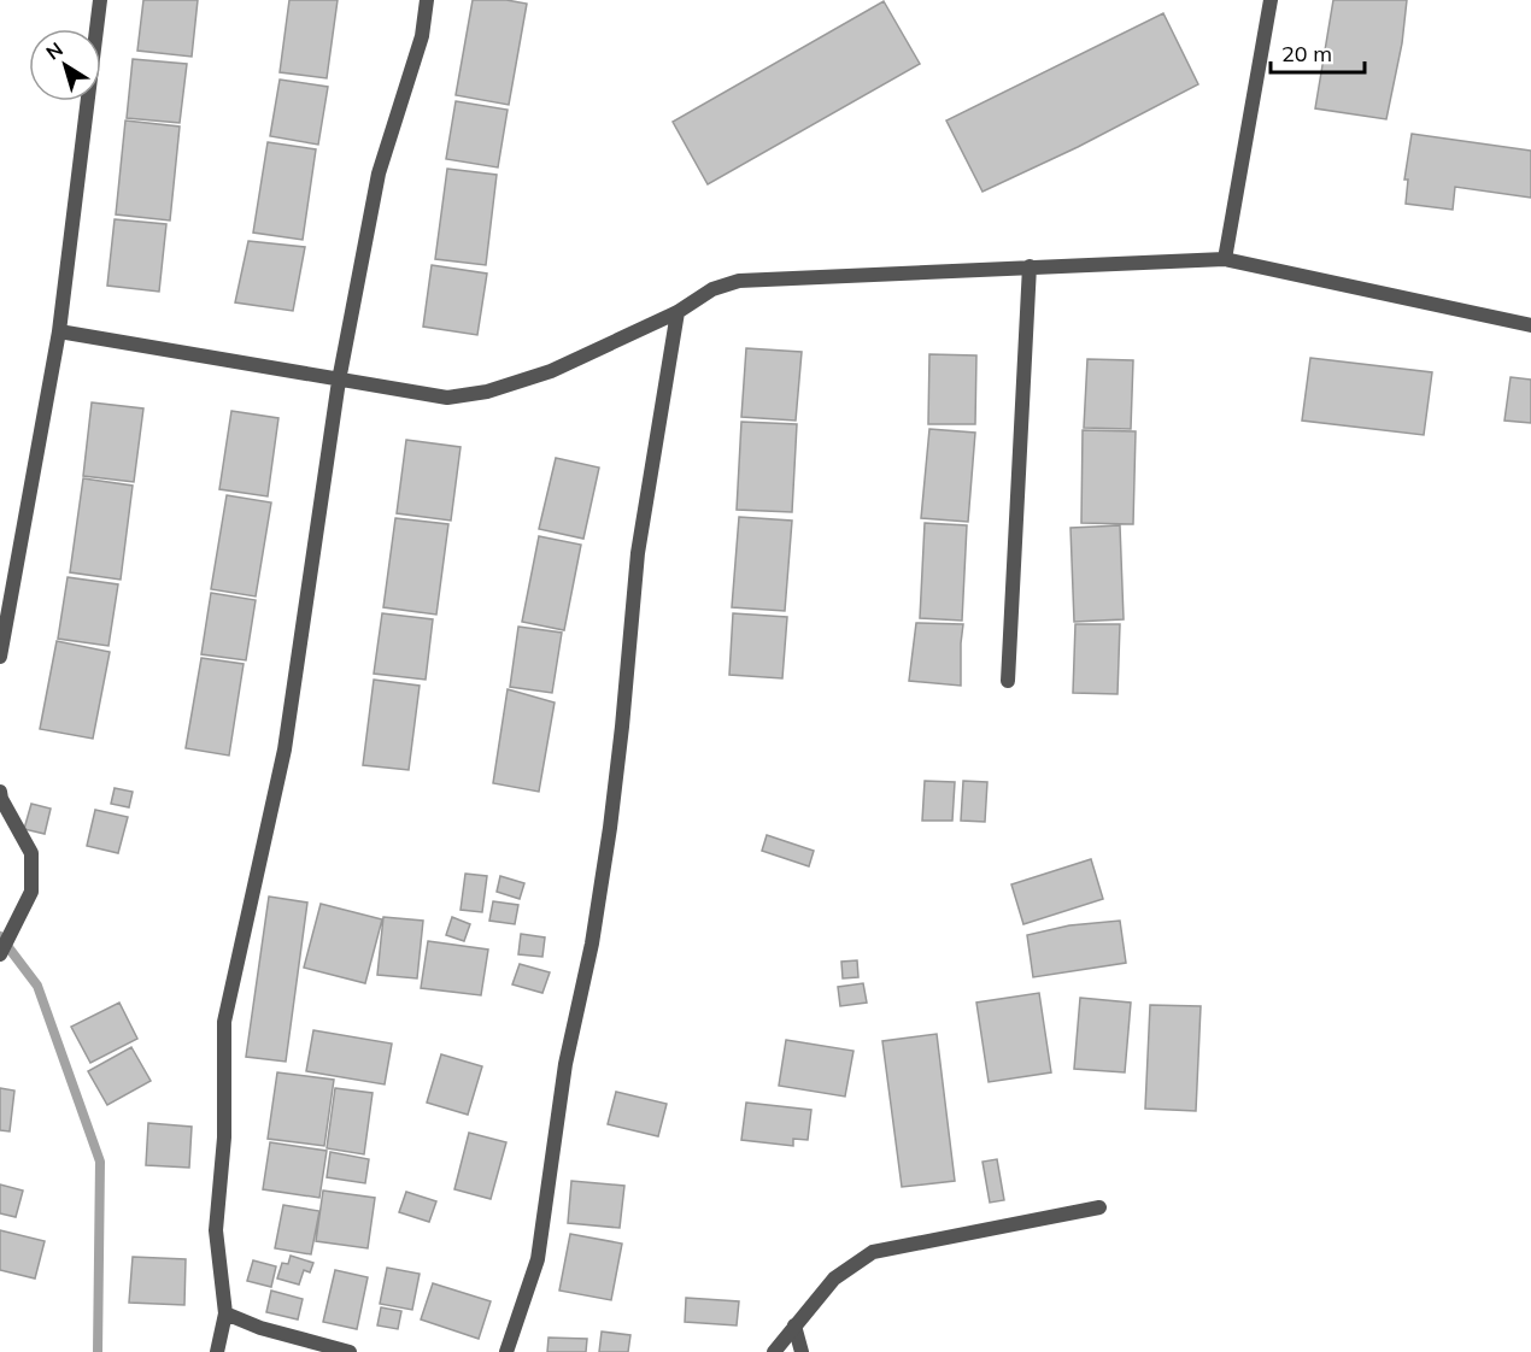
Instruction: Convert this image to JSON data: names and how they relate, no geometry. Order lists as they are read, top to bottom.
{
  "scale_bar": "20 m",
  "north": "top left"
}
